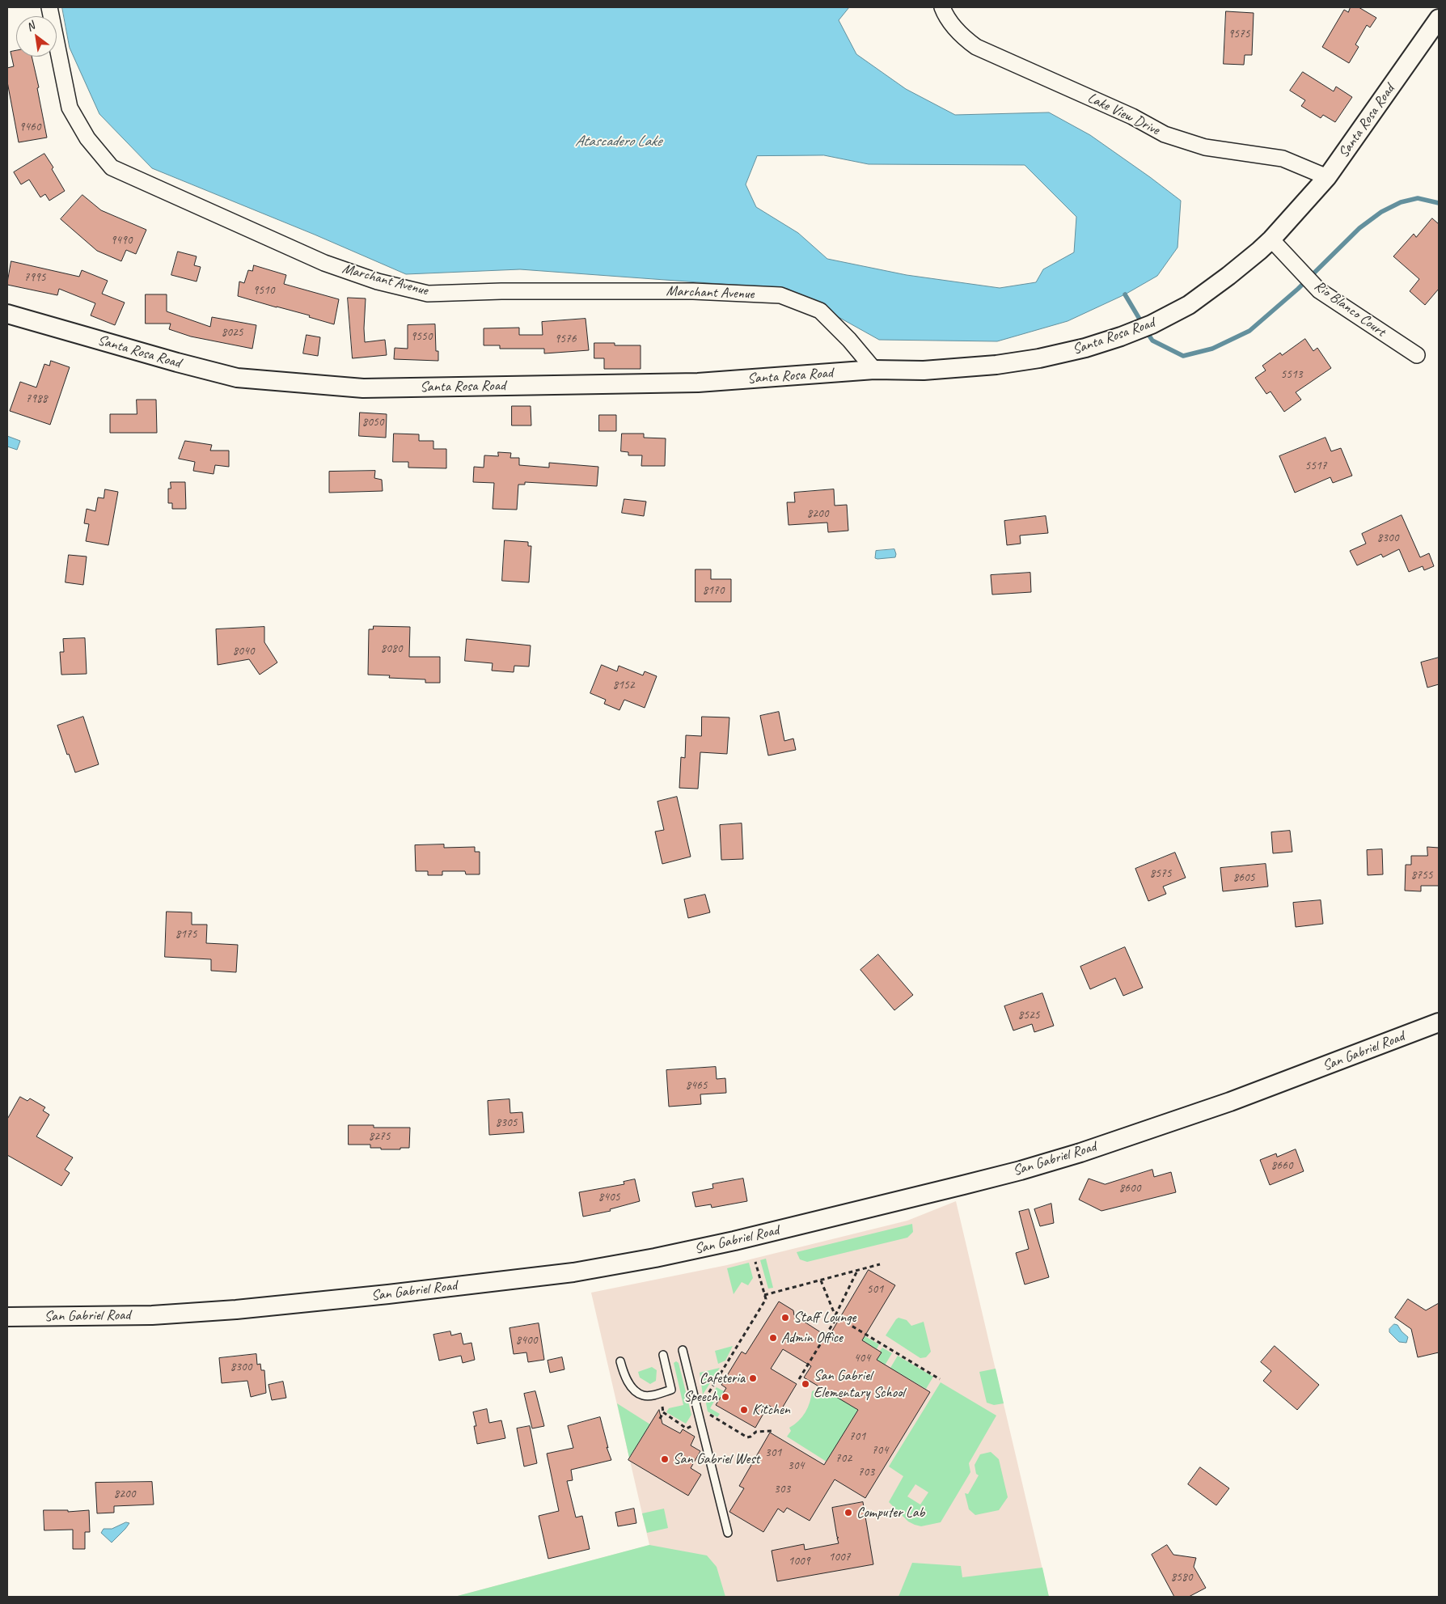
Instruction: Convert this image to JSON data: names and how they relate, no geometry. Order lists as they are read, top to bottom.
{
  "streets": {
    "street": [
      "Lake View Drive",
      "Santa Rosa Road",
      "Marchant Avenue",
      "Rio Blanco Court",
      "San Gabriel Road"
    ]
  },
  "crossings": [
    ["Lake View Drive", "Santa Rosa Road"],
    ["Santa Rosa Road", "Marchant Avenue"],
    ["Santa Rosa Road", "Rio Blanco Court"]
  ],
  "water": ["Atascadero Lake"],
  "places": [
    "Staff Lounge",
    "Admin Office",
    "Cafeteria",
    "San Gabriel Elementary School",
    "Speech",
    "Kitchen",
    "San Gabriel West",
    "Computer Lab"
  ],
  "house_numbers": [
    "9575",
    "9460",
    "9490",
    "7995",
    "9510",
    "8025",
    "9550",
    "9576",
    "5513",
    "7988",
    "8050",
    "5517",
    "8200",
    "8300",
    "8170",
    "8080",
    "8040",
    "8152",
    "8575",
    "8755",
    "8605",
    "8175",
    "8525",
    "8465",
    "8305",
    "8275",
    "8660",
    "8600",
    "8405",
    "501",
    "8400",
    "404",
    "8300",
    "701",
    "704",
    "301",
    "702",
    "304",
    "703",
    "303",
    "8200",
    "1007",
    "1009",
    "8580"
  ],
  "north": "top left"
}
